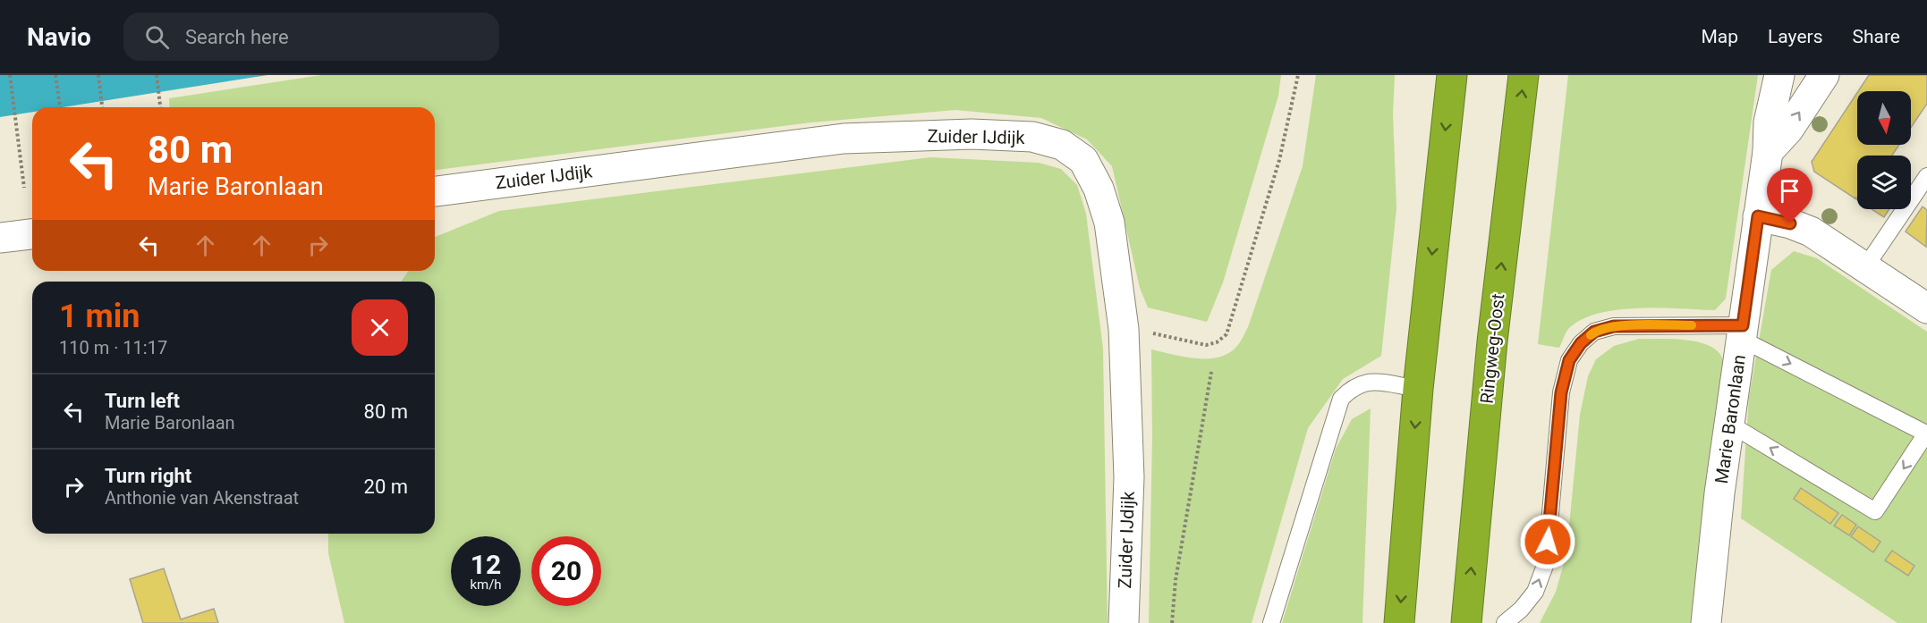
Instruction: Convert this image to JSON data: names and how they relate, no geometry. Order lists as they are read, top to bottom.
{
  "streets": {
    "highway": ["Ringweg-Oost"],
    "street": ["Zuider IJdijk", "Marie Baronlaan"]
  },
  "north": "bottom",
  "page": {
    "header": "Navio",
    "search": "Search here",
    "nav": ["Map", "Layers", "Share"],
    "turn": ["80 m", "Marie Baronlaan"],
    "heading": ["1 min", "110 m · 11:17"],
    "list": [
      {
        "name": "Turn left",
        "note": "Marie Baronlaan",
        "value": "80 m"
      },
      {
        "name": "Turn right",
        "note": "Anthonie van Akenstraat",
        "value": "20 m"
      }
    ],
    "speed": "12 km/h",
    "limit": "20"
  }
}
